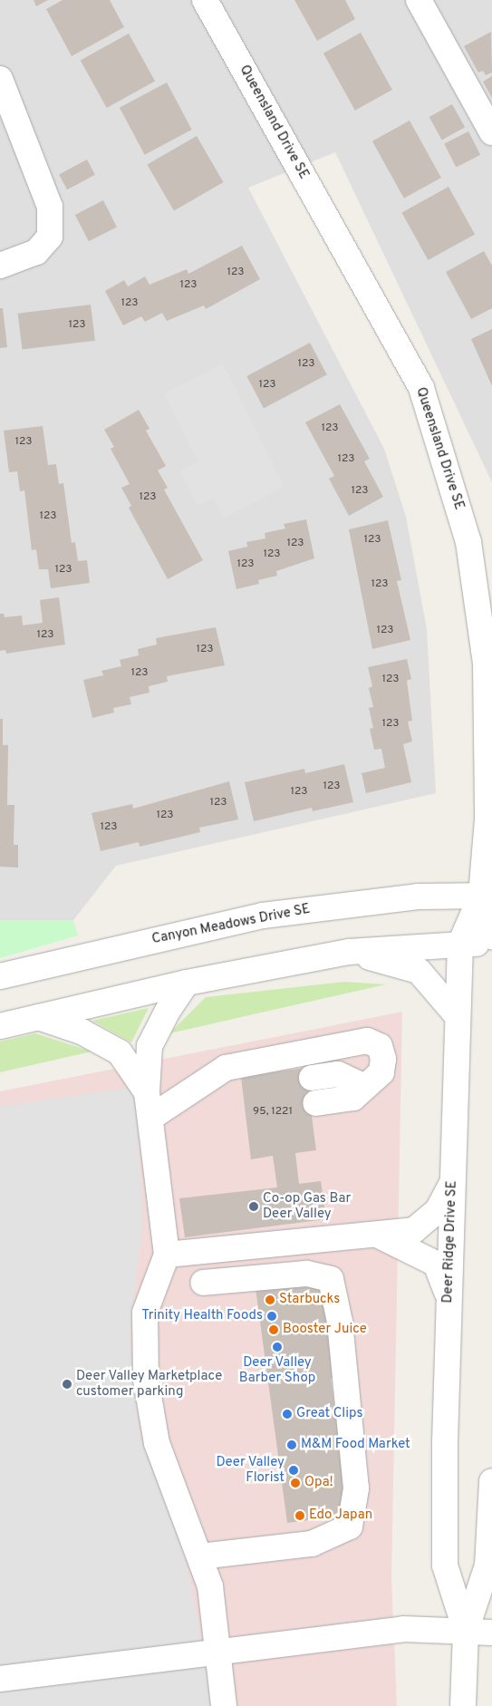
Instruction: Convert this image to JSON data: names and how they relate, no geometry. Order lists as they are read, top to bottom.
{
  "streets": {
    "street": ["Queensland Drive SE", "Canyon Meadows Drive SE", "Deer Ridge Drive SE"]
  },
  "crossings": [
    ["Queensland Drive SE", "Canyon Meadows Drive SE"],
    ["Queensland Drive SE", "Deer Ridge Drive SE"],
    ["Canyon Meadows Drive SE", "Deer Ridge Drive SE"]
  ],
  "places": [
    "Co-op Gas Bar Deer Valley",
    "Starbucks",
    "Trinity Health Foods",
    "Booster Juice",
    "Deer Valley Barber Shop",
    "Deer Valley Marketplace customer parking",
    "Great Clips",
    "M&M Food Market",
    "Deer Valley Florist",
    "Opa!",
    "Edo Japan"
  ],
  "house_numbers": [
    "123",
    "123",
    "123",
    "123",
    "123",
    "123",
    "123",
    "123",
    "123",
    "123",
    "123",
    "123",
    "123",
    "123",
    "123",
    "123",
    "123",
    "123",
    "123",
    "123",
    "123",
    "123",
    "123",
    "123",
    "123",
    "123",
    "123",
    "123",
    "123",
    "95, 1221"
  ]
}
